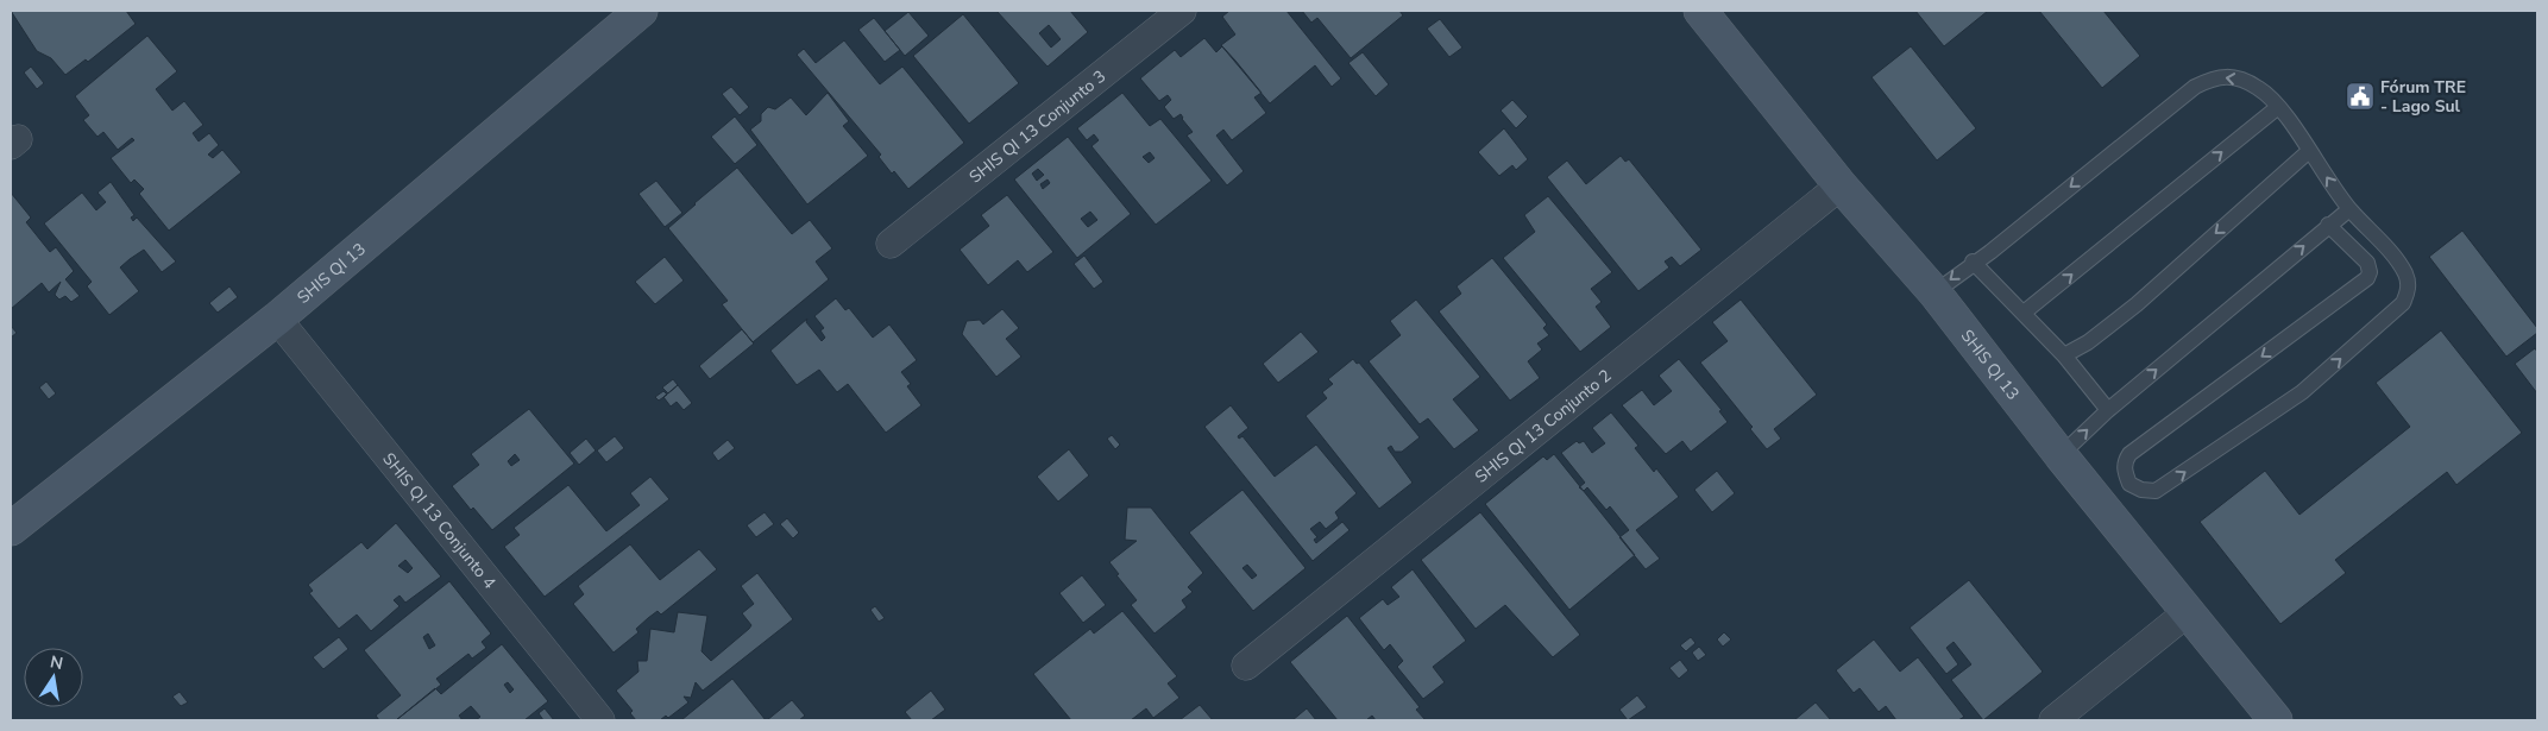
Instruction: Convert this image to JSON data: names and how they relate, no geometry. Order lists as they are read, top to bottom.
{
  "streets": {
    "street": [
      "SHIS QI 13 Conjunto 3",
      "SHIS QI 13",
      "SHIS QI 13 Conjunto 2",
      "SHIS QI 13 Conjunto 4"
    ]
  },
  "crossings": [
    ["SHIS QI 13", "SHIS QI 13 Conjunto 2"],
    ["SHIS QI 13", "SHIS QI 13 Conjunto 4"]
  ],
  "places": {
    "public building": ["Fórum TRE - Lago Sul"]
  },
  "north": "top"
}
